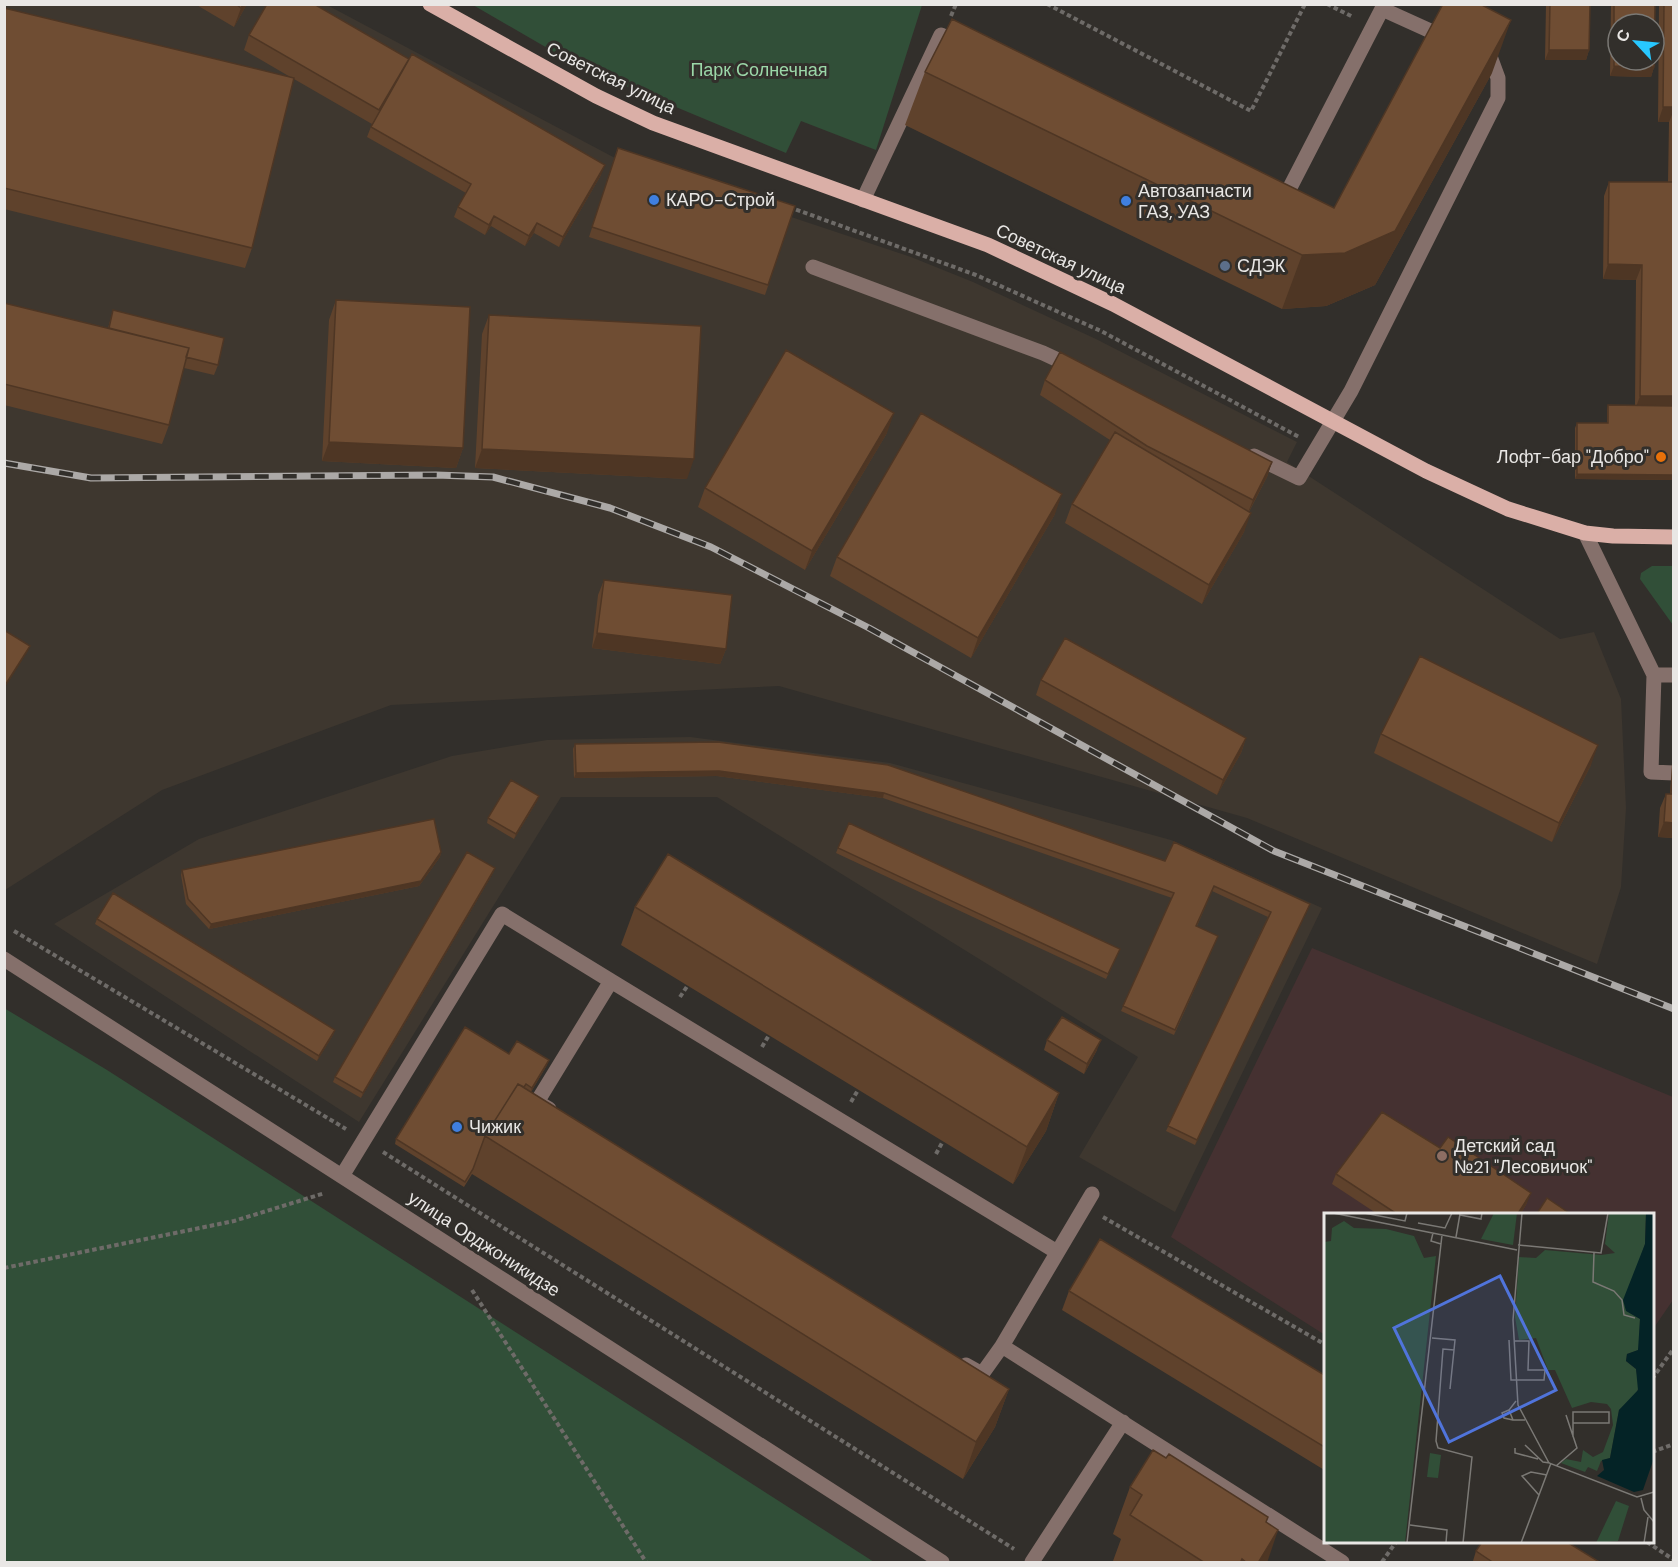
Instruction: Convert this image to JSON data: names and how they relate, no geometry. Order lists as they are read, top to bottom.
{
  "streets": {
    "main road": ["Советская улица"],
    "street": ["улица Орджоникидзе"]
  },
  "parks": ["Парк Солнечная"],
  "places": [
    "КАРО-Строй",
    "Автозапчасти ГАЗ, УАЗ",
    "СДЭК",
    "Лофт-бар \"Добро\"",
    "Чижик",
    "Детский сад №21 \"Лесовичок\""
  ],
  "north": "top left"
}
